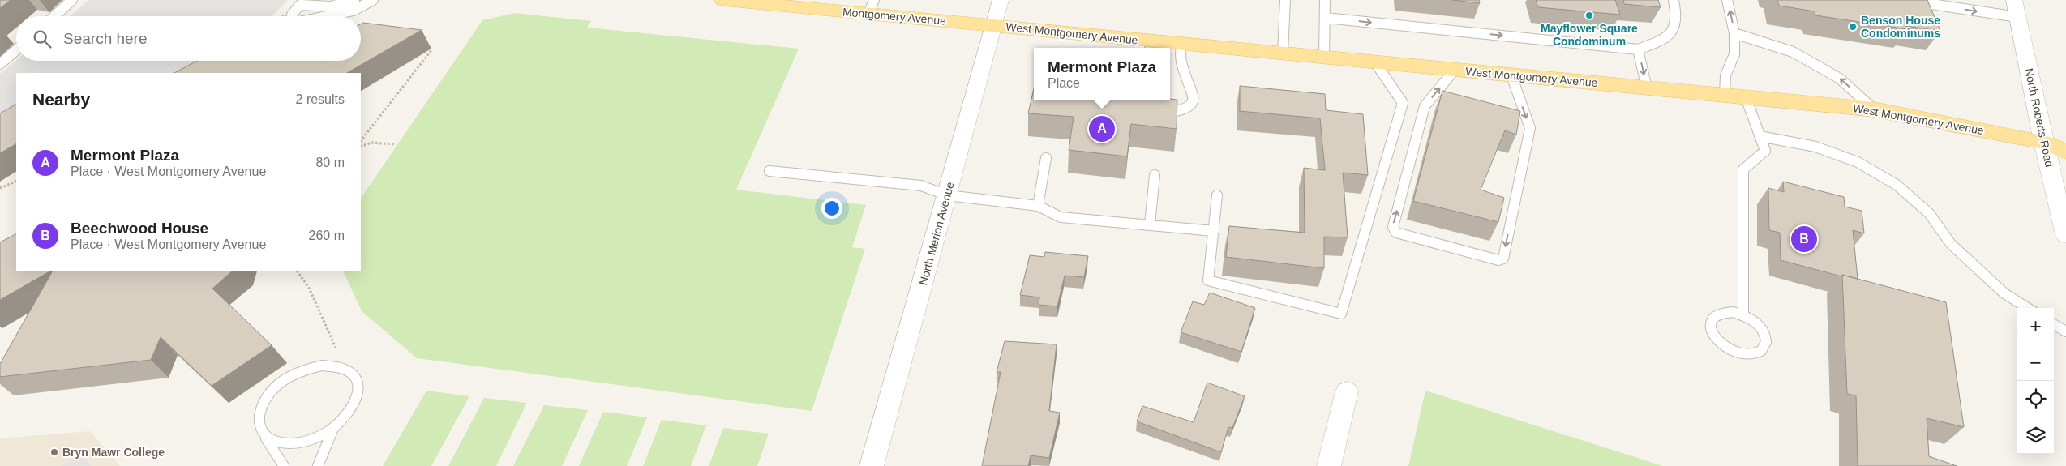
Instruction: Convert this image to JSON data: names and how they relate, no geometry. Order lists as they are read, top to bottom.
{
  "streets": {
    "main road": ["Montgomery Avenue", "West Montgomery Avenue"],
    "street": ["North Roberts Road", "North Merion Avenue"]
  },
  "crossings": [
    ["Montgomery Avenue", "West Montgomery Avenue"],
    ["Montgomery Avenue", "North Merion Avenue"],
    ["West Montgomery Avenue", "North Roberts Road"],
    ["West Montgomery Avenue", "North Merion Avenue"]
  ],
  "places": ["Mayflower Square Condominum", "Benson House Condominums", "Bryn Mawr College"],
  "page": {
    "search": "Search here",
    "popup": ["Mermont Plaza", "Place"],
    "heading": ["Nearby", "2 results"],
    "pins": ["A", "B"],
    "list": [
      {
        "mark": "A",
        "name": "Mermont Plaza",
        "note": "Place · West Montgomery Avenue",
        "value": "80 m"
      },
      {
        "mark": "B",
        "name": "Beechwood House",
        "note": "Place · West Montgomery Avenue",
        "value": "260 m"
      }
    ],
    "map_buttons": ["+", "−"]
  }
}
